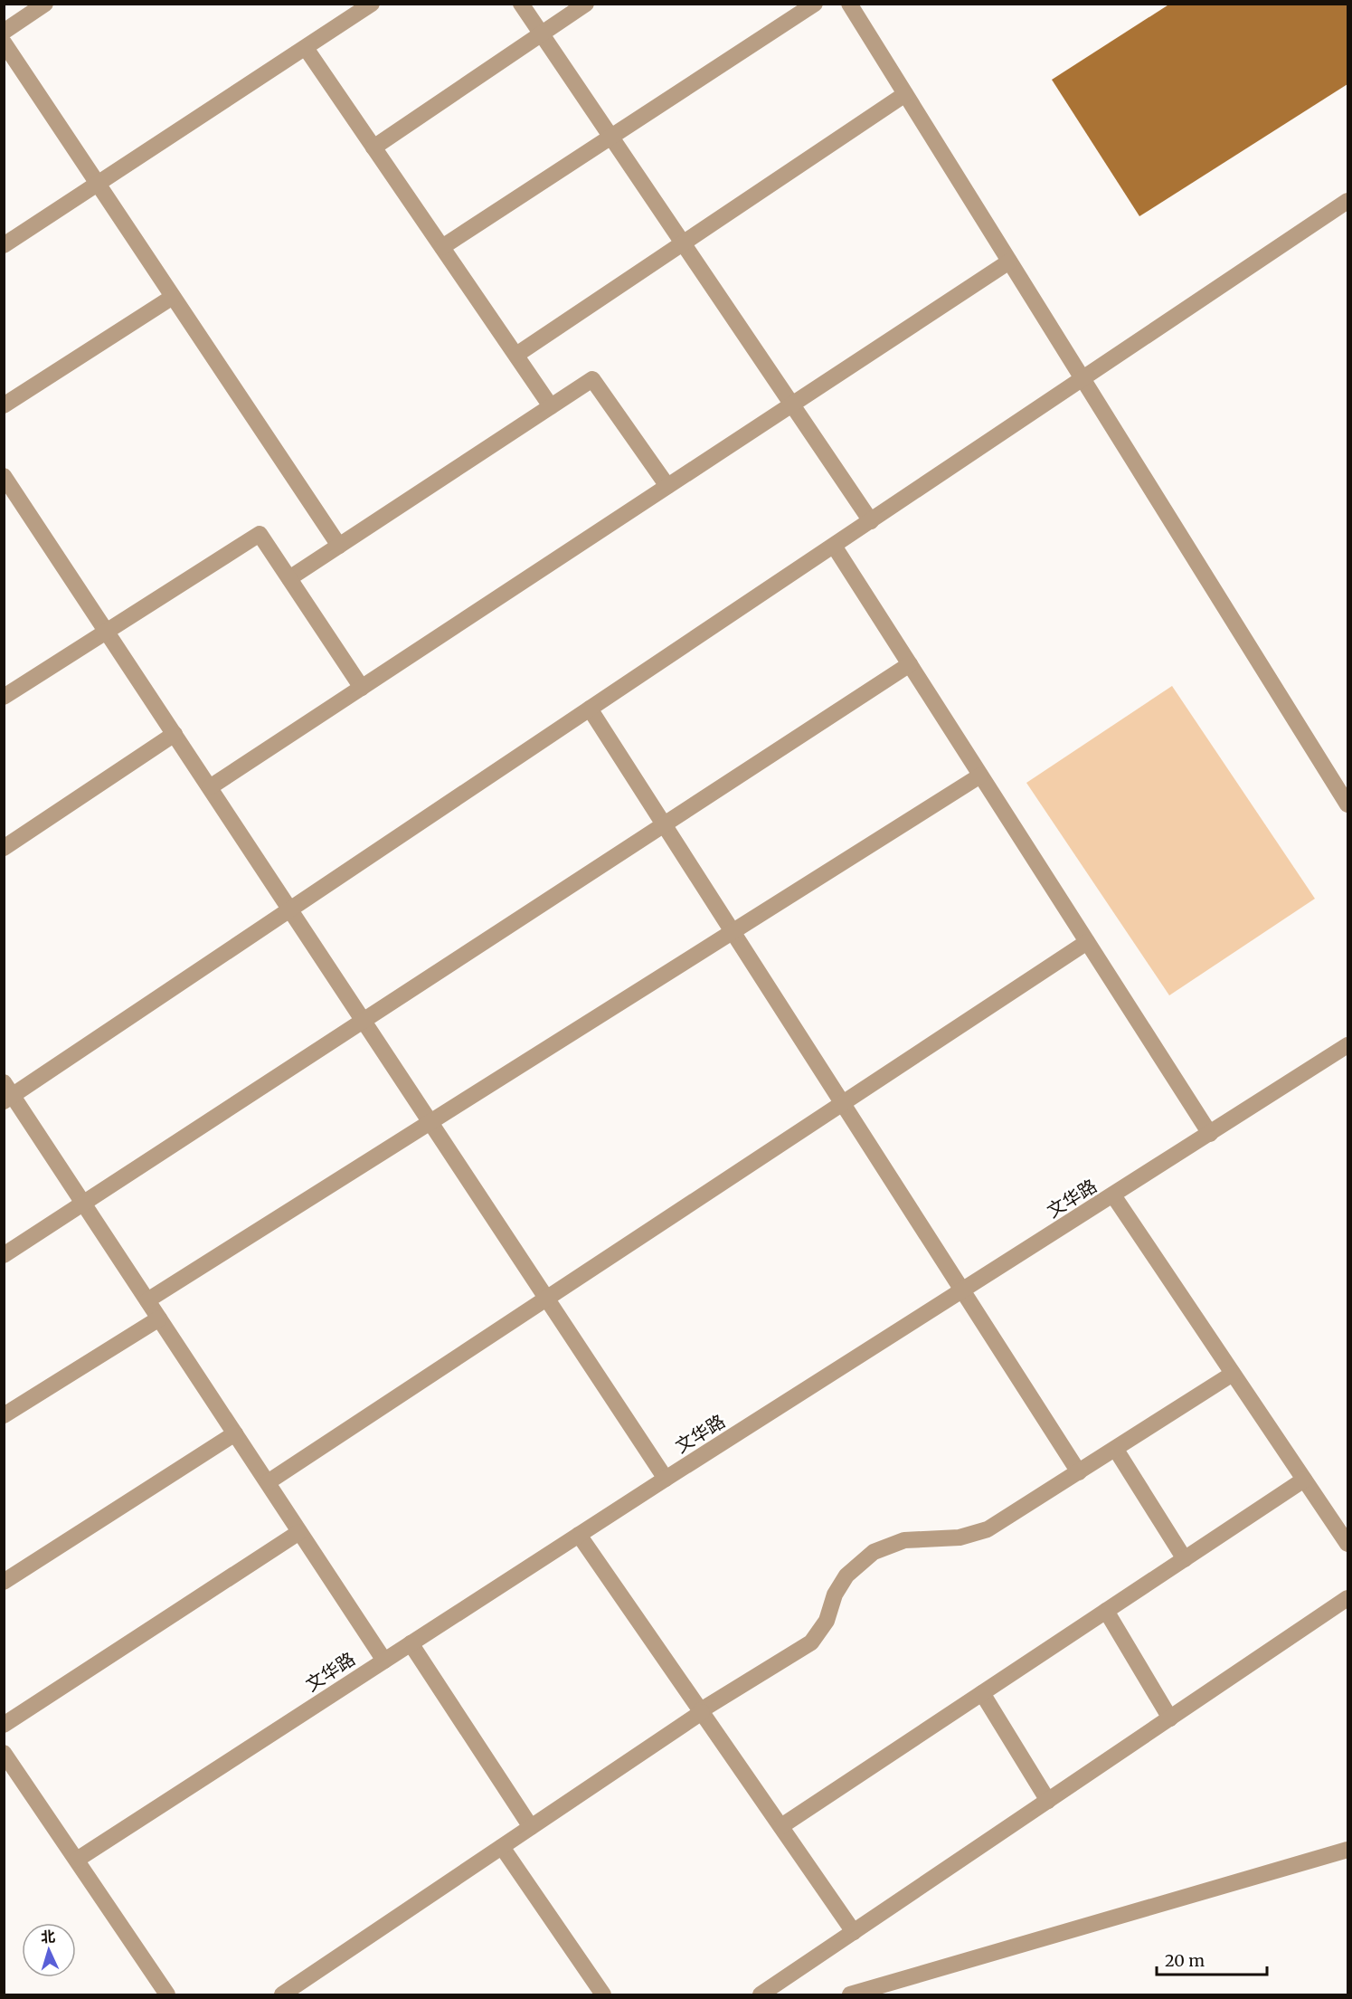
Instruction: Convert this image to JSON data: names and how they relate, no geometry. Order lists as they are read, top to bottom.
{
  "streets": {
    "street": ["文华路"]
  },
  "scale_bar": "20 m",
  "north": "top"
}
